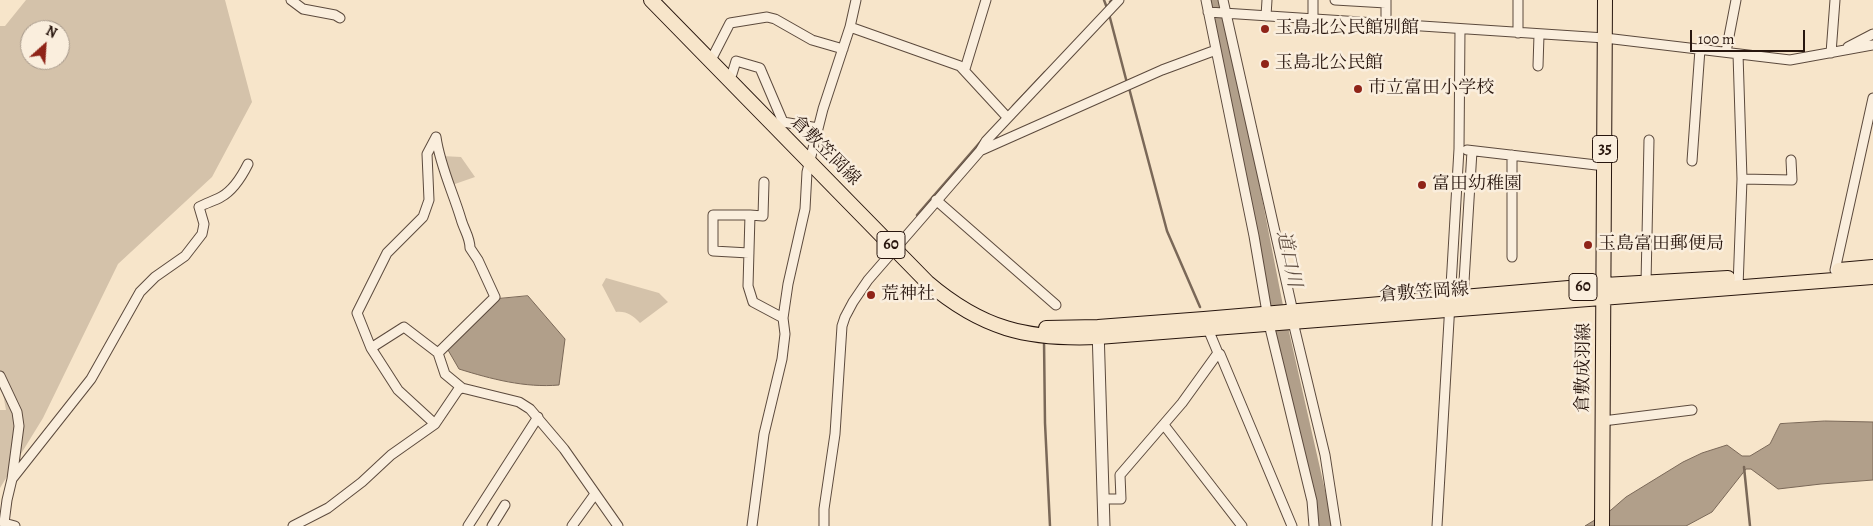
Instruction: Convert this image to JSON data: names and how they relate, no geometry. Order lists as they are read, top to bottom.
{
  "streets": {
    "main road": [
      "35",
      "倉敷笠岡線",
      "60",
      "倉敷成羽線"
    ]
  },
  "crossings": [
    ["倉敷笠岡線", "倉敷成羽線"]
  ],
  "water": ["道口川"],
  "places": [
    "玉島北公民館別館",
    "玉島北公民館",
    "市立富田小学校",
    "富田幼稚園",
    "玉島富田郵便局",
    "荒神社"
  ],
  "scale_bar": "100 m",
  "north": "top right"
}
